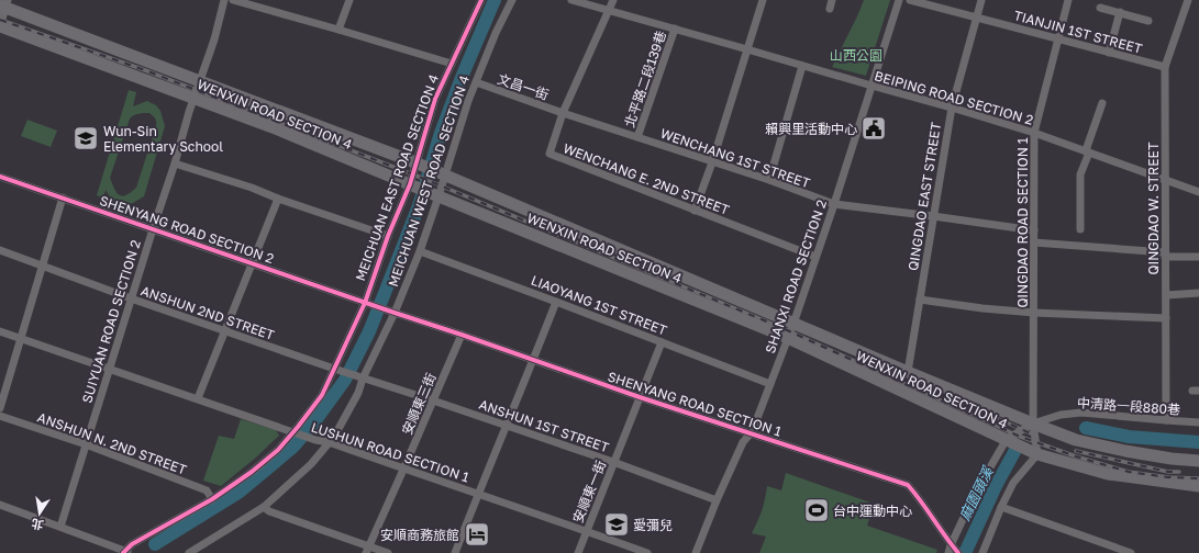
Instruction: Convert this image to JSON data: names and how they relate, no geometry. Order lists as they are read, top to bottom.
{
  "streets": {
    "main road": ["WENXIN ROAD SECTION 4"],
    "street": [
      "TIANJIN 1ST STREET",
      "北平路二段139巷",
      "文昌一街",
      "BEIPING ROAD SECTION 2",
      "WENCHANG 1ST STREET",
      "MEICHUAN EAST ROAD SECTION 4",
      "WENCHANG E. 2ND STREET",
      "MEICHUAN WEST ROAD SECTION 4",
      "QINGDAO EAST STREET",
      "QINGDAO W. STREET",
      "QINGDAO ROAD SECTION 1",
      "SHENYANG ROAD SECTION 2",
      "SHANXI ROAD SECTION 2",
      "LIAOYANG 1ST STREET",
      "ANSHUN 2ND STREET",
      "SUIYUAN ROAD SECTION 2",
      "安順東三街",
      "SHENYANG ROAD SECTION 1",
      "中清路一段880巷",
      "ANSHUN 1ST STREET",
      "ANSHUN N. 2ND STREET",
      "LUSHUN ROAD SECTION 1",
      "安順東一街"
    ]
  },
  "crossings": [
    ["TIANJIN 1ST STREET", "QINGDAO EAST STREET"],
    ["TIANJIN 1ST STREET", "QINGDAO W. STREET"],
    ["TIANJIN 1ST STREET", "QINGDAO ROAD SECTION 1"],
    ["北平路二段139巷", "BEIPING ROAD SECTION 2"],
    ["北平路二段139巷", "WENCHANG 1ST STREET"],
    ["文昌一街", "WENCHANG 1ST STREET"],
    ["文昌一街", "WENCHANG E. 2ND STREET"],
    ["文昌一街", "MEICHUAN WEST ROAD SECTION 4"],
    ["BEIPING ROAD SECTION 2", "WENCHANG E. 2ND STREET"],
    ["BEIPING ROAD SECTION 2", "QINGDAO EAST STREET"],
    ["BEIPING ROAD SECTION 2", "QINGDAO W. STREET"],
    ["BEIPING ROAD SECTION 2", "QINGDAO ROAD SECTION 1"],
    ["BEIPING ROAD SECTION 2", "SHANXI ROAD SECTION 2"],
    ["WENXIN ROAD SECTION 4", "MEICHUAN EAST ROAD SECTION 4"],
    ["WENXIN ROAD SECTION 4", "MEICHUAN WEST ROAD SECTION 4"],
    ["WENXIN ROAD SECTION 4", "QINGDAO EAST STREET"],
    ["WENXIN ROAD SECTION 4", "QINGDAO ROAD SECTION 1"],
    ["WENXIN ROAD SECTION 4", "SHANXI ROAD SECTION 2"],
    ["WENXIN ROAD SECTION 4", "SUIYUAN ROAD SECTION 2"],
    ["WENXIN ROAD SECTION 4", "中清路一段880巷"],
    ["WENCHANG 1ST STREET", "WENCHANG E. 2ND STREET"],
    ["WENCHANG 1ST STREET", "QINGDAO EAST STREET"],
    ["WENCHANG 1ST STREET", "QINGDAO ROAD SECTION 1"],
    ["WENCHANG 1ST STREET", "SHANXI ROAD SECTION 2"],
    ["MEICHUAN EAST ROAD SECTION 4", "SHENYANG ROAD SECTION 2"],
    ["MEICHUAN EAST ROAD SECTION 4", "ANSHUN 2ND STREET"],
    ["MEICHUAN EAST ROAD SECTION 4", "ANSHUN N. 2ND STREET"],
    ["MEICHUAN EAST ROAD SECTION 4", "LUSHUN ROAD SECTION 1"],
    ["WENCHANG E. 2ND STREET", "SHANXI ROAD SECTION 2"],
    ["MEICHUAN WEST ROAD SECTION 4", "SHENYANG ROAD SECTION 2"],
    ["MEICHUAN WEST ROAD SECTION 4", "LIAOYANG 1ST STREET"],
    ["MEICHUAN WEST ROAD SECTION 4", "ANSHUN 2ND STREET"],
    ["MEICHUAN WEST ROAD SECTION 4", "SHENYANG ROAD SECTION 1"],
    ["MEICHUAN WEST ROAD SECTION 4", "ANSHUN 1ST STREET"],
    ["MEICHUAN WEST ROAD SECTION 4", "LUSHUN ROAD SECTION 1"],
    ["QINGDAO W. STREET", "中清路一段880巷"],
    ["QINGDAO ROAD SECTION 1", "中清路一段880巷"],
    ["SHENYANG ROAD SECTION 2", "SUIYUAN ROAD SECTION 2"],
    ["SHENYANG ROAD SECTION 2", "SHENYANG ROAD SECTION 1"],
    ["SHANXI ROAD SECTION 2", "LIAOYANG 1ST STREET"],
    ["SHANXI ROAD SECTION 2", "SHENYANG ROAD SECTION 1"],
    ["SHANXI ROAD SECTION 2", "ANSHUN 1ST STREET"],
    ["LIAOYANG 1ST STREET", "安順東一街"],
    ["ANSHUN 2ND STREET", "SUIYUAN ROAD SECTION 2"],
    ["ANSHUN 2ND STREET", "ANSHUN 1ST STREET"],
    ["SUIYUAN ROAD SECTION 2", "ANSHUN N. 2ND STREET"],
    ["SUIYUAN ROAD SECTION 2", "LUSHUN ROAD SECTION 1"],
    ["安順東三街", "SHENYANG ROAD SECTION 1"],
    ["安順東三街", "ANSHUN 1ST STREET"],
    ["安順東三街", "LUSHUN ROAD SECTION 1"],
    ["SHENYANG ROAD SECTION 1", "安順東一街"],
    ["ANSHUN 1ST STREET", "安順東一街"],
    ["LUSHUN ROAD SECTION 1", "安順東一街"]
  ],
  "water": ["麻園頭溪"],
  "parks": ["山西公園"],
  "places": {
    "public building": ["賴興里活動中心"],
    "school or university": ["Wun-Sin Elementary School", "愛彌兒"],
    "sports": ["台中運動中心"],
    "hotel": ["安順商務旅館"]
  },
  "north": "bottom"
}
